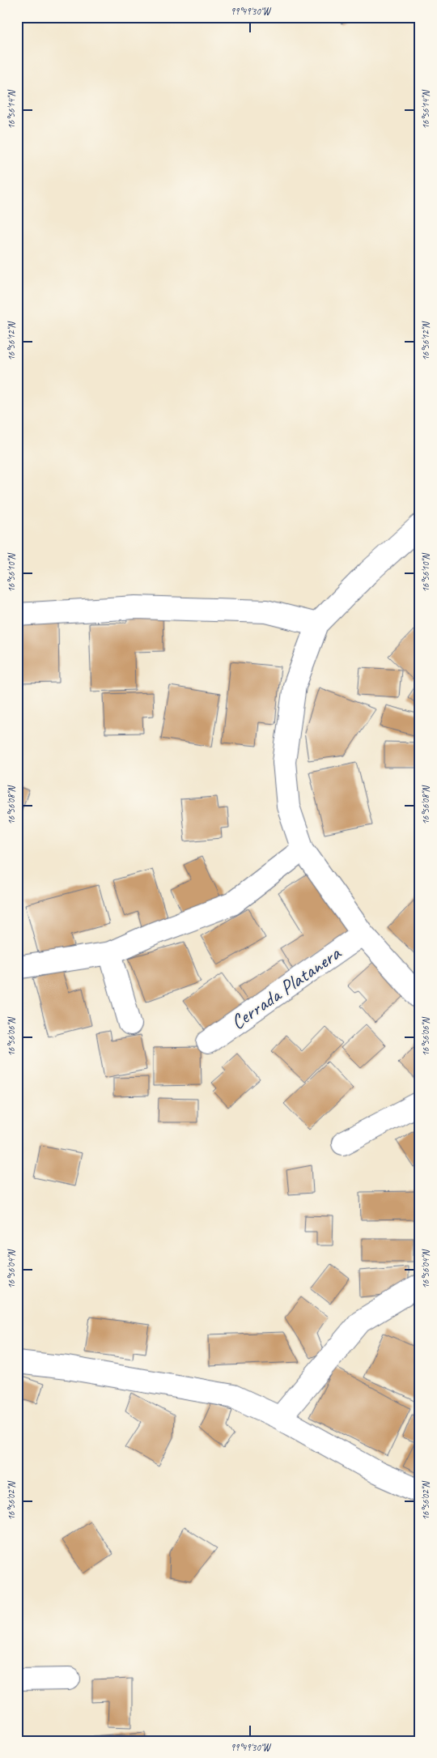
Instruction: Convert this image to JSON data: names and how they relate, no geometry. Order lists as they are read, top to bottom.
{
  "streets": {
    "street": ["Cerrada Platanera"]
  },
  "coordinates": [
    "99°49'30\"W",
    "16°56'14\"N",
    "16°56'12\"N",
    "16°56'10\"N",
    "16°56'08\"N",
    "16°56'06\"N",
    "16°56'04\"N",
    "16°56'02\"N"
  ]
}
